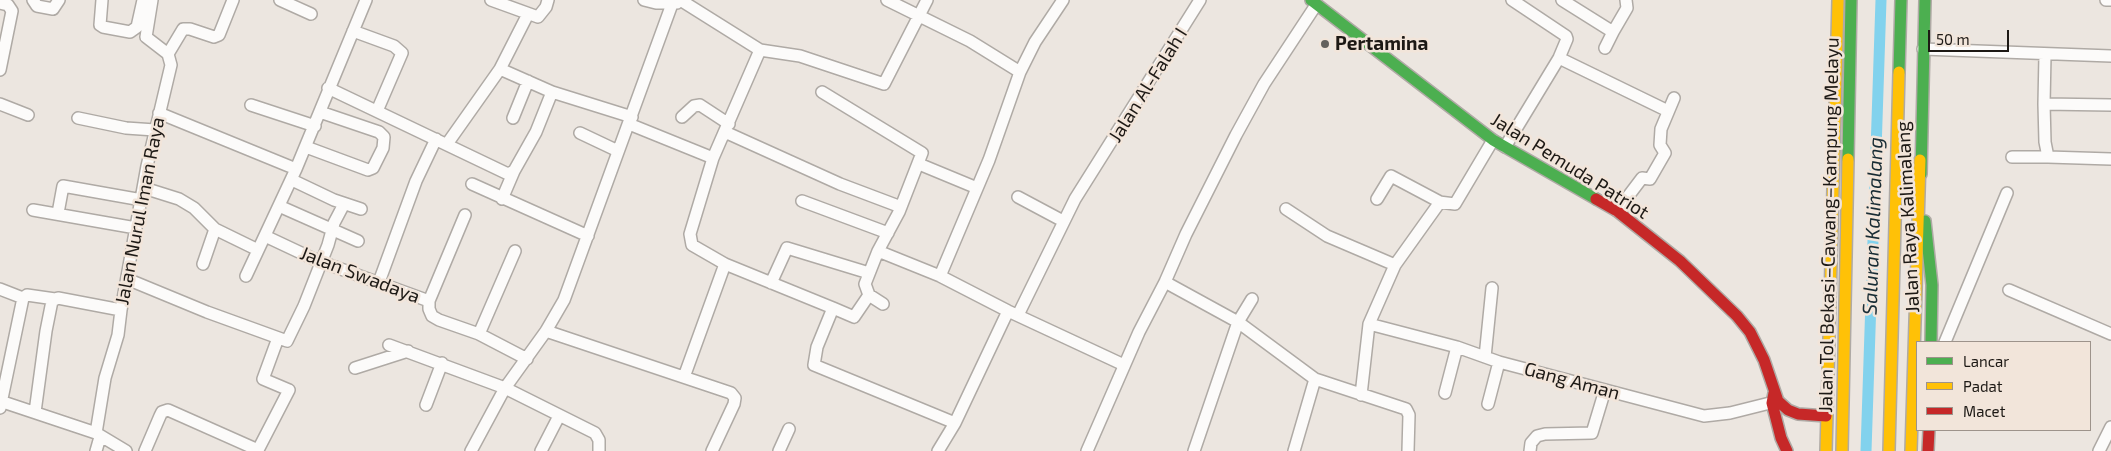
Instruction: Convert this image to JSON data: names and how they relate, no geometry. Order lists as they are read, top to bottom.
{
  "streets": {
    "main road": ["Jalan Pemuda Patriot", "Jalan Raya Kalimalang", "Jalan Tol Bekasi–Cawang–Kampung Melayu"],
    "street": [
      "Jalan Al-Falah I",
      "Jalan Nurul Iman Raya",
      "Jalan Swadaya",
      "Gang Aman"
    ]
  },
  "crossings": [
    ["Jalan Pemuda Patriot", "Gang Aman"]
  ],
  "water": ["Saluran Kalimalang"],
  "places": ["Pertamina"],
  "legend": ["Lancar", "Padat", "Macet"],
  "scale_bar": "50 m"
}
